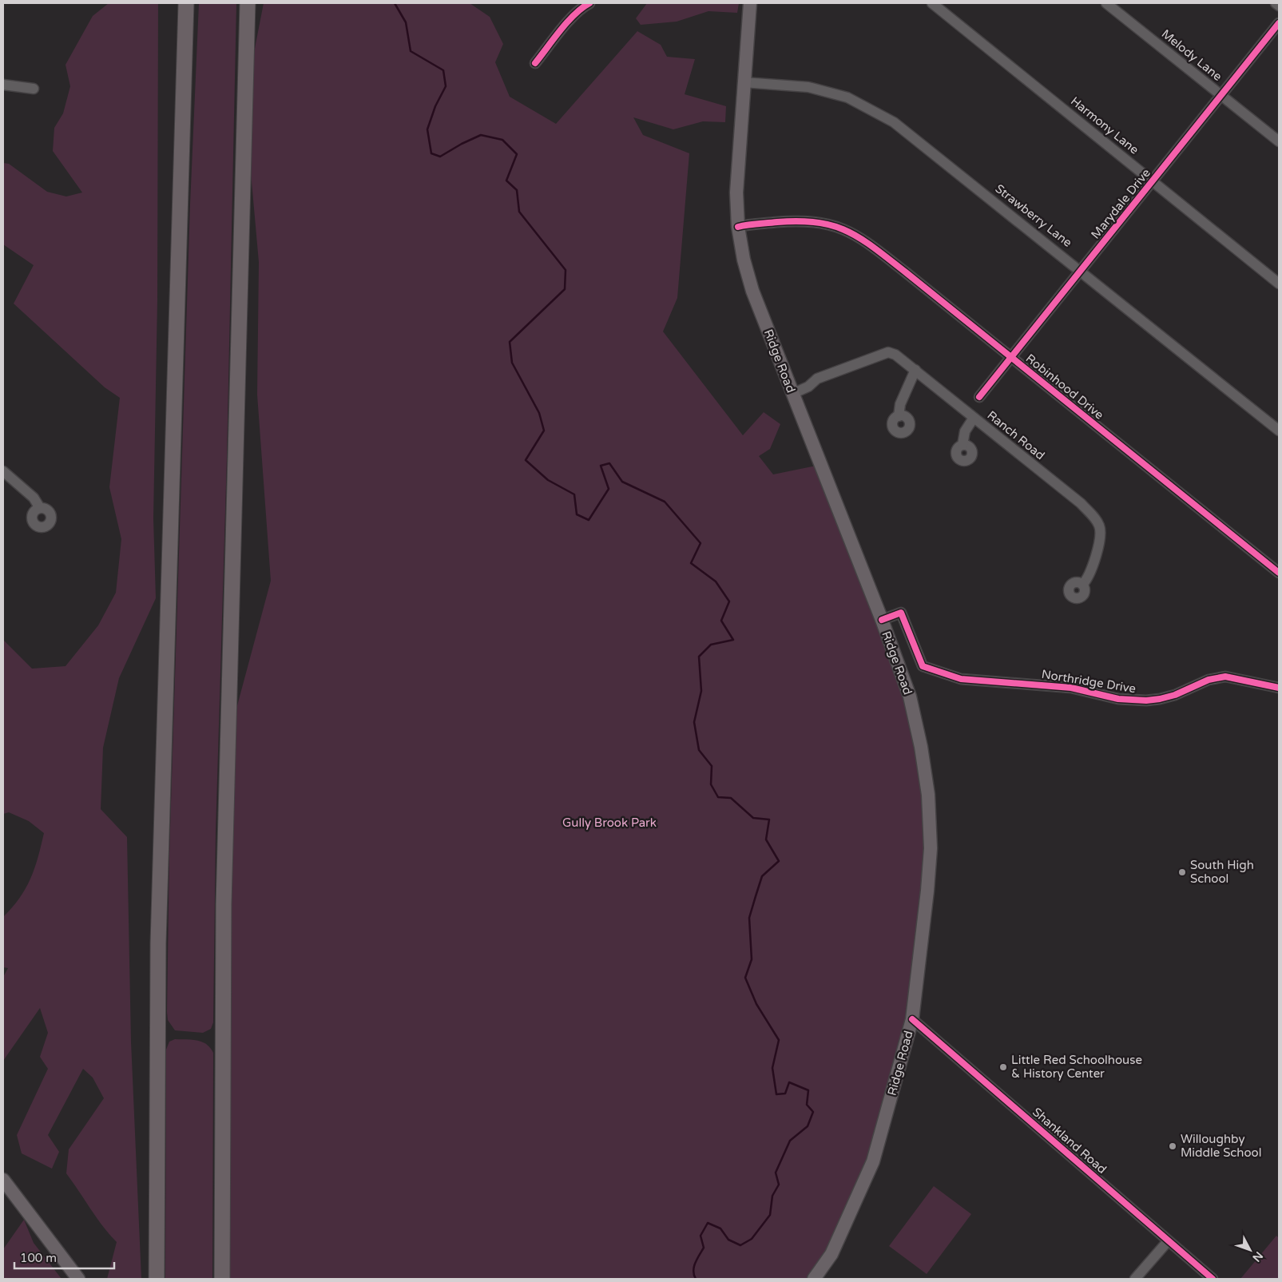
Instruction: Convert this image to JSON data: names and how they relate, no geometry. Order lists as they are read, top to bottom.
{
  "streets": {
    "main road": ["Ridge Road"],
    "street": [
      "Melody Lane",
      "Harmony Lane",
      "Marydale Drive",
      "Strawberry Lane",
      "Robinhood Drive",
      "Ranch Road",
      "Northridge Drive",
      "Shankland Road"
    ]
  },
  "crossings": [
    ["Melody Lane", "Marydale Drive"],
    ["Harmony Lane", "Marydale Drive"],
    ["Marydale Drive", "Strawberry Lane"],
    ["Marydale Drive", "Robinhood Drive"],
    ["Strawberry Lane", "Ridge Road"],
    ["Ridge Road", "Robinhood Drive"],
    ["Ridge Road", "Ranch Road"],
    ["Ridge Road", "Northridge Drive"],
    ["Ridge Road", "Shankland Road"]
  ],
  "parks": ["Gully Brook Park"],
  "places": ["South High School", "Little Red Schoolhouse & History Center", "Willoughby Middle School"],
  "scale_bar": "100 m",
  "north": "bottom right"
}
